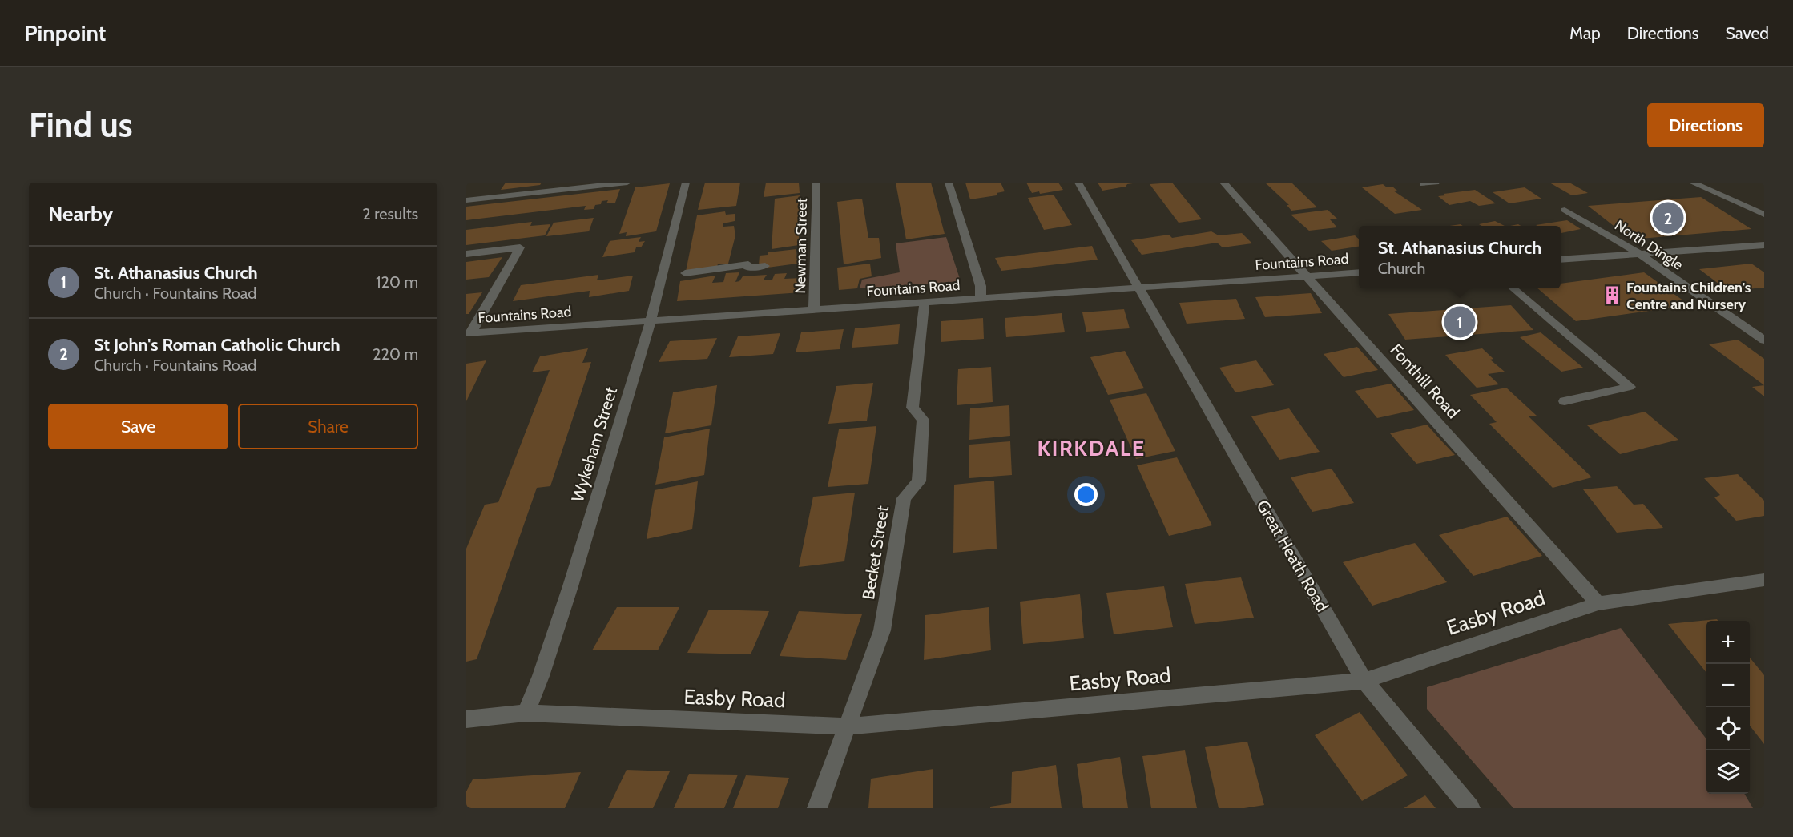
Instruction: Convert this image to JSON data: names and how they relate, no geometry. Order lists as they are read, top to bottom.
{
  "streets": {
    "street": [
      "North Dingle",
      "Newman Street",
      "Fountains Road",
      "Fonthill Road",
      "Wykeham Street",
      "Becket Street",
      "Great Heath Road",
      "Easby Road"
    ]
  },
  "crossings": [
    ["Newman Street", "Fountains Road"],
    ["Fountains Road", "Fonthill Road"],
    ["Fountains Road", "Wykeham Street"],
    ["Fountains Road", "Becket Street"],
    ["Fountains Road", "Great Heath Road"],
    ["Fonthill Road", "Easby Road"],
    ["Wykeham Street", "Easby Road"],
    ["Becket Street", "Easby Road"],
    ["Great Heath Road", "Easby Road"]
  ],
  "districts": ["KIRKDALE"],
  "places": {
    "building": ["Fountains Children's Centre and Nursery"]
  },
  "page": {
    "header": "Pinpoint",
    "nav": ["Map", "Directions", "Saved"],
    "buttons": [
      "Directions",
      ["Save", "Share"]
    ],
    "title": "Find us",
    "heading": ["Nearby", "2 results"],
    "pins": ["2", "1"],
    "popup": ["St. Athanasius Church", "Church"],
    "list": [
      {
        "mark": "1",
        "name": "St. Athanasius Church",
        "note": "Church · Fountains Road",
        "value": "120 m"
      },
      {
        "mark": "2",
        "name": "St John's Roman Catholic Church",
        "note": "Church · Fountains Road",
        "value": "220 m"
      }
    ],
    "map_buttons": ["+", "−"]
  }
}
